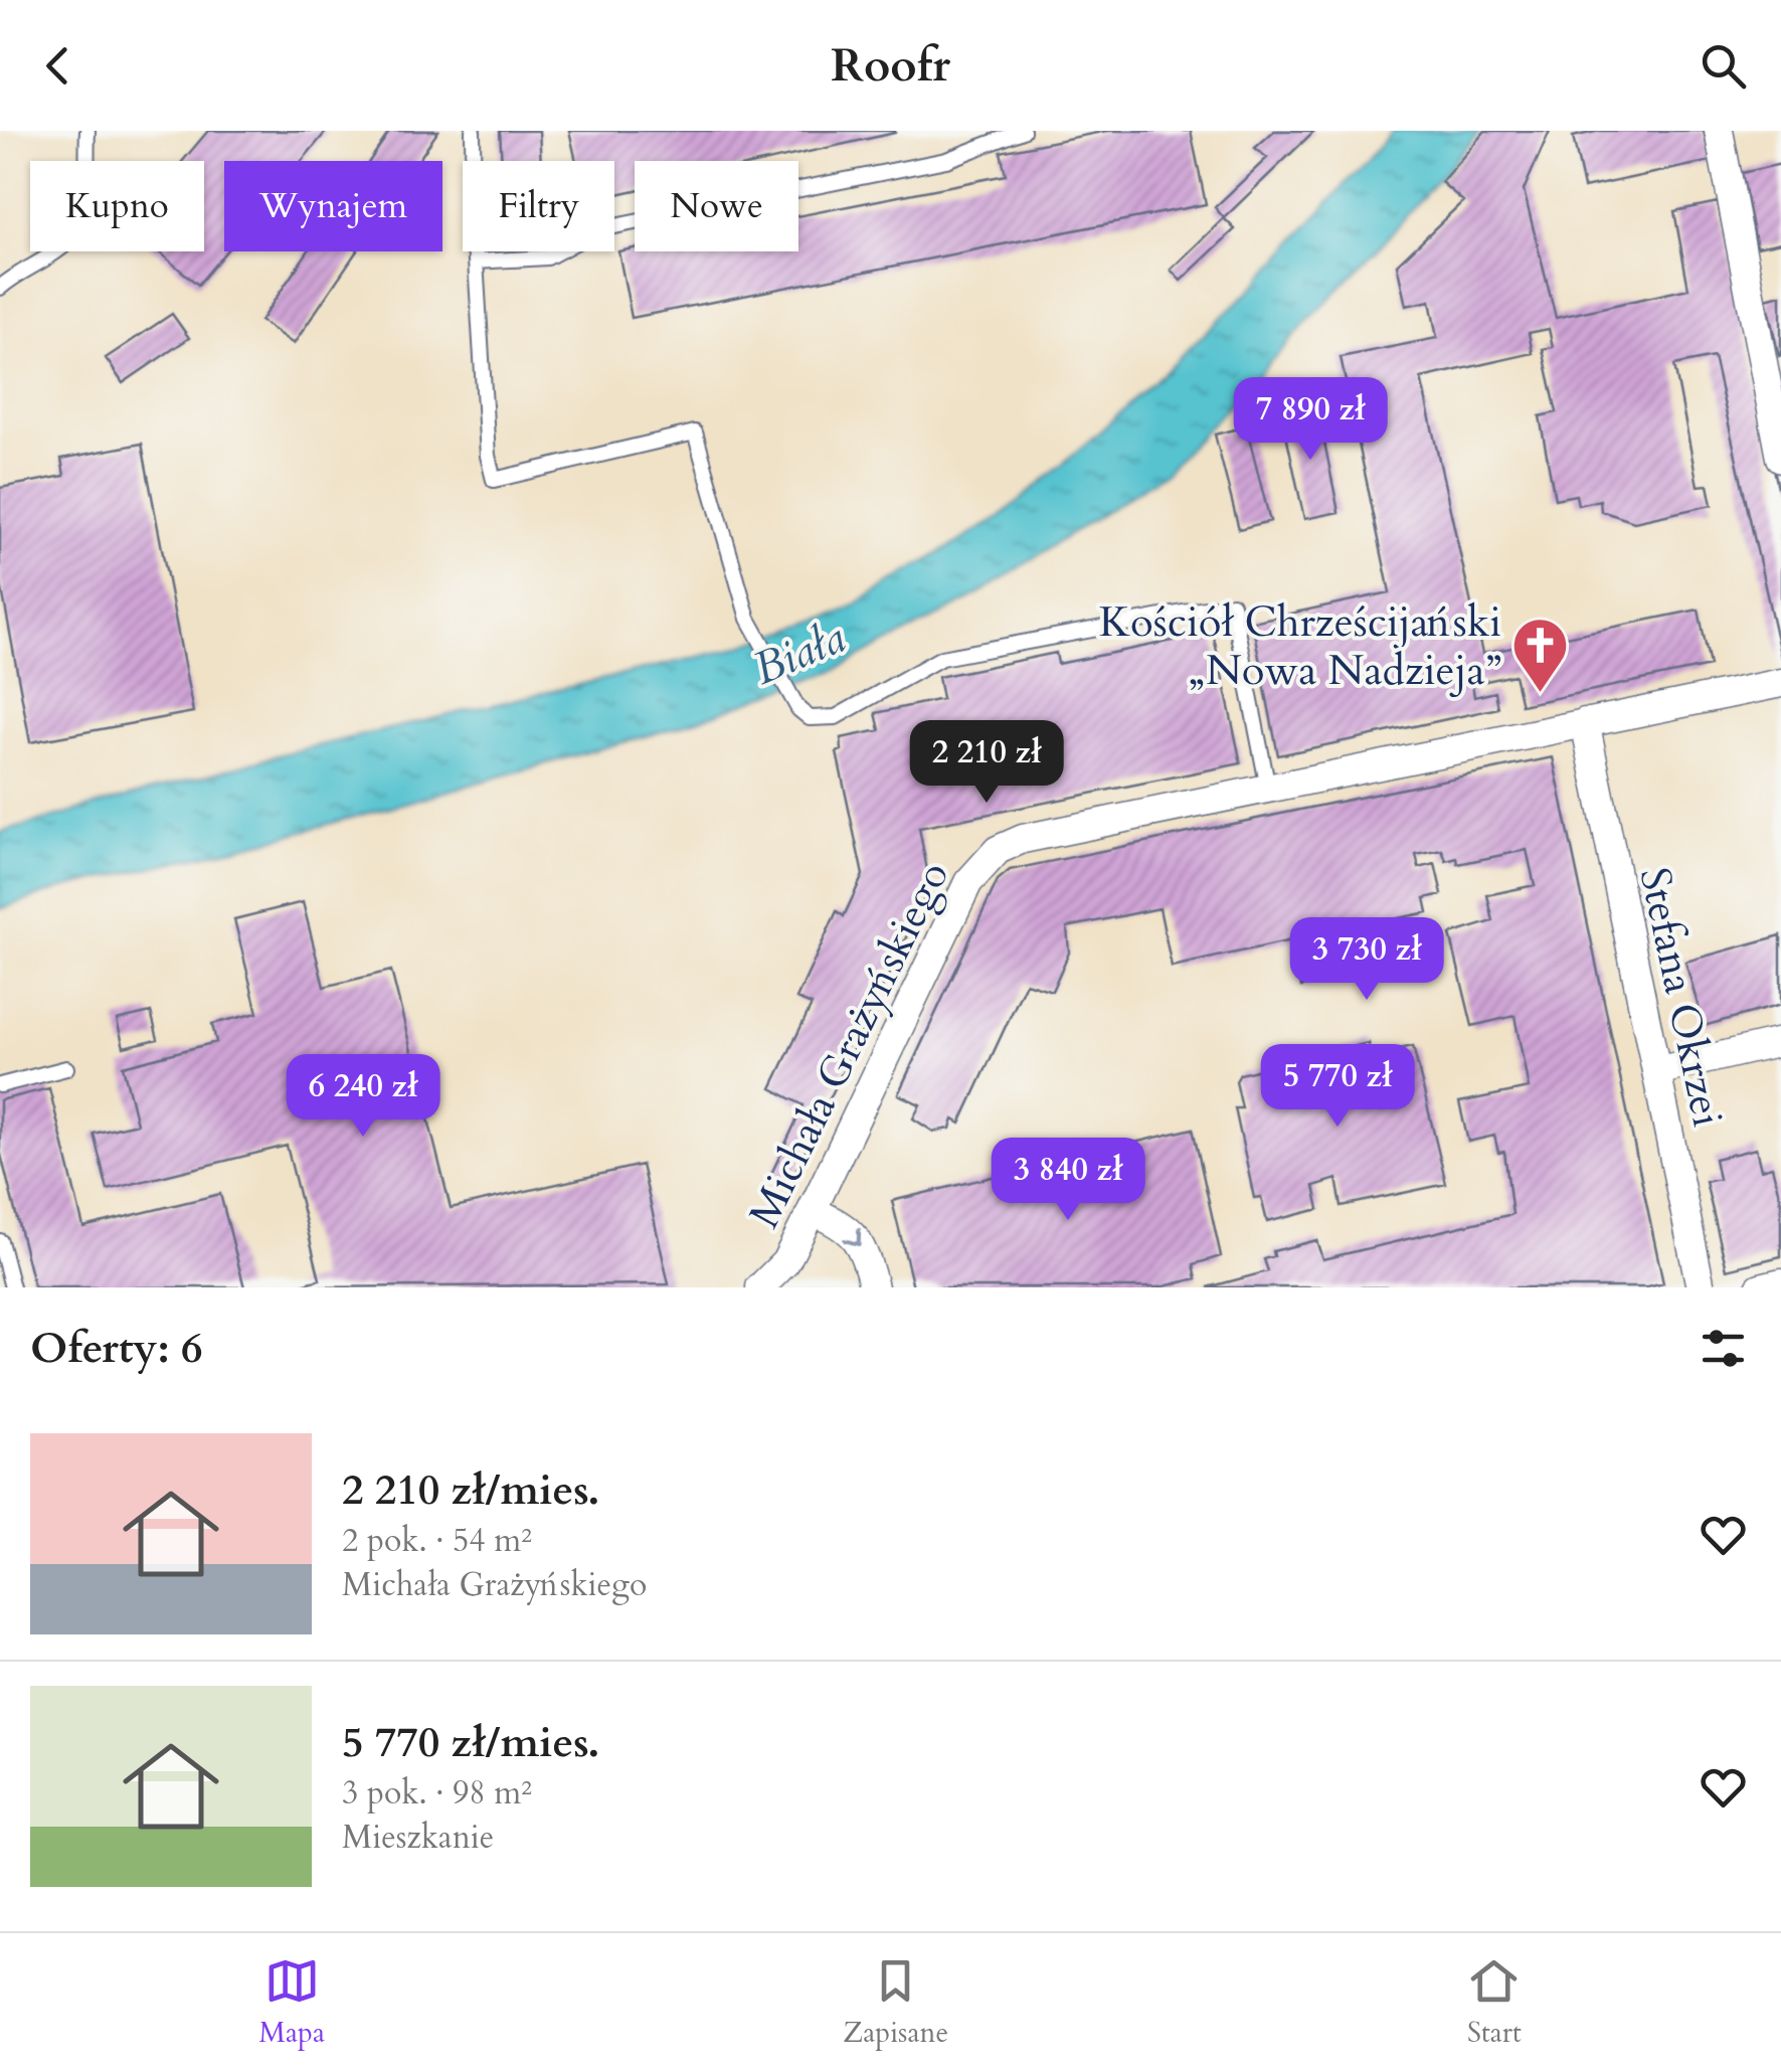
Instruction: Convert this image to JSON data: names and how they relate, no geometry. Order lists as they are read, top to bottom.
{
  "streets": {
    "street": ["Stefana Okrzei", "Michała Grażyńskiego"]
  },
  "crossings": [
    ["Stefana Okrzei", "Michała Grażyńskiego"]
  ],
  "water": ["Biała"],
  "places": {
    "church": ["Kościół Chrześcijański „Nowa Nadzieja”"]
  },
  "page": {
    "header": "Roofr",
    "chip": [
      "Kupno",
      "Wynajem",
      "Filtry",
      "Nowe"
    ],
    "price": [
      "7 890 zł",
      "2 210 zł",
      "3 730 zł",
      "5 770 zł",
      "6 240 zł",
      "3 840 zł"
    ],
    "heading": "Oferty: 6",
    "list": [
      {
        "name": "2 210 zł/mies.",
        "note": "2 pok. · 54 m² · Michała Grażyńskiego"
      },
      {
        "name": "5 770 zł/mies.",
        "note": "3 pok. · 98 m² · Mieszkanie"
      }
    ],
    "tabs": ["Mapa", "Zapisane", "Start"]
  }
}
